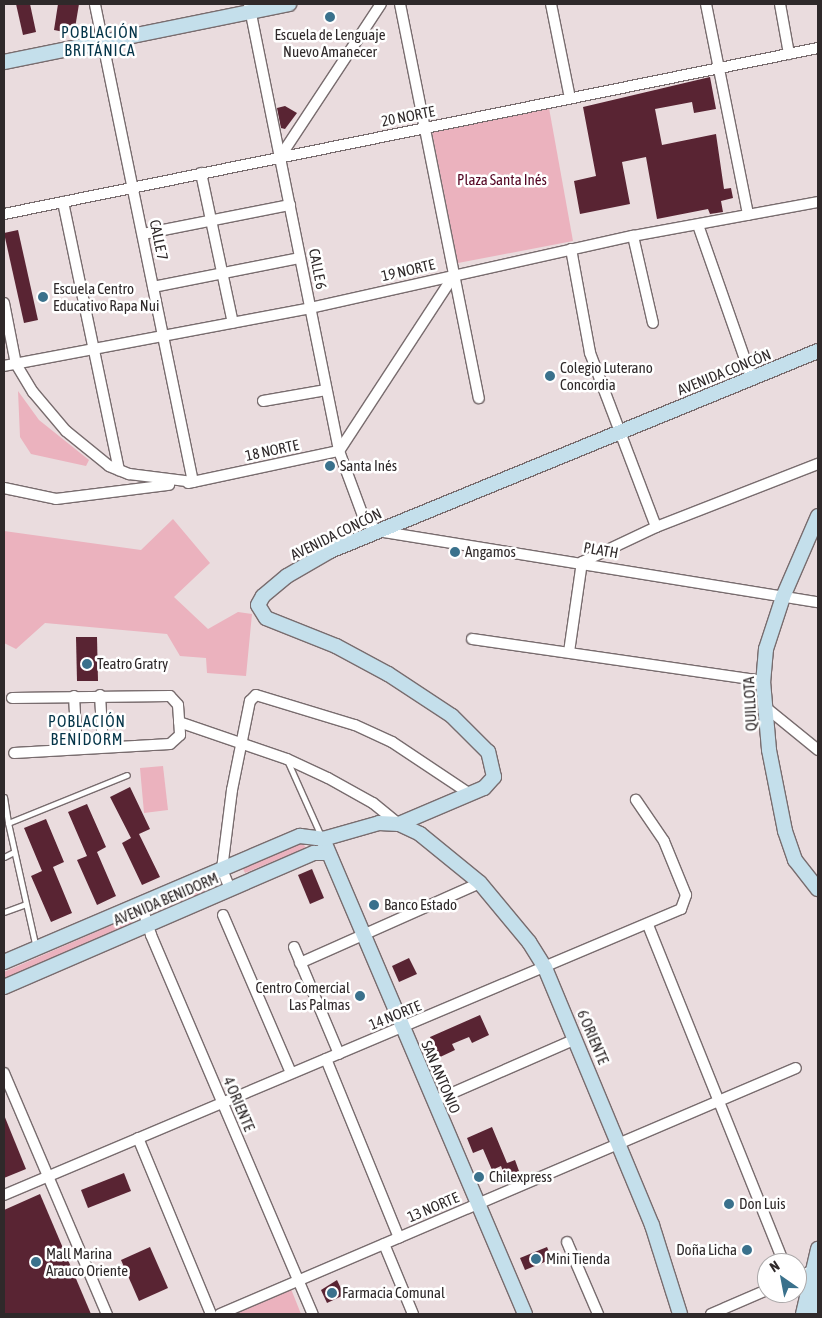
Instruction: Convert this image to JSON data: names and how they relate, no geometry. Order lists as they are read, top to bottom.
{
  "streets": {
    "main road": [
      "AVENIDA CONCÓN",
      "QUILLOTA",
      "AVENIDA BENIDORM",
      "6 ORIENTE",
      "SAN ANTONIO"
    ],
    "street": [
      "20 NORTE",
      "CALLE 7",
      "CALLE 6",
      "19 NORTE",
      "18 NORTE",
      "PLATH",
      "14 NORTE",
      "4 ORIENTE",
      "13 NORTE"
    ]
  },
  "crossings": [
    ["20 NORTE", "CALLE 7"],
    ["20 NORTE", "CALLE 6"],
    ["CALLE 7", "19 NORTE"],
    ["CALLE 7", "18 NORTE"],
    ["CALLE 6", "19 NORTE"],
    ["CALLE 6", "AVENIDA CONCÓN"],
    ["CALLE 6", "18 NORTE"],
    ["CALLE 6", "PLATH"],
    ["AVENIDA CONCÓN", "PLATH"],
    ["AVENIDA CONCÓN", "AVENIDA BENIDORM"],
    ["AVENIDA CONCÓN", "6 ORIENTE"],
    ["PLATH", "QUILLOTA"],
    ["AVENIDA BENIDORM", "6 ORIENTE"],
    ["AVENIDA BENIDORM", "SAN ANTONIO"],
    ["AVENIDA BENIDORM", "4 ORIENTE"],
    ["14 NORTE", "6 ORIENTE"],
    ["14 NORTE", "SAN ANTONIO"],
    ["14 NORTE", "4 ORIENTE"],
    ["6 ORIENTE", "13 NORTE"],
    ["SAN ANTONIO", "13 NORTE"],
    ["4 ORIENTE", "13 NORTE"]
  ],
  "districts": ["POBLACIÓN BRITÁNICA", "POBLACIÓN BENIDORM"],
  "parks": ["Plaza Santa Inés"],
  "places": [
    "Escuela de Lenguaje Nuevo Amanecer",
    "Escuela Centro Educativo Rapa Nui",
    "Colegio Luterano Concordia",
    "Santa Inés",
    "Angamos",
    "Teatro Gratry",
    "Banco Estado",
    "Centro Comercial Las Palmas",
    "Chilexpress",
    "Don Luis",
    "Doña Licha",
    "Mini Tienda",
    "Mall Marina Arauco Oriente",
    "Farmacia Comunal"
  ],
  "north": "top left"
}
